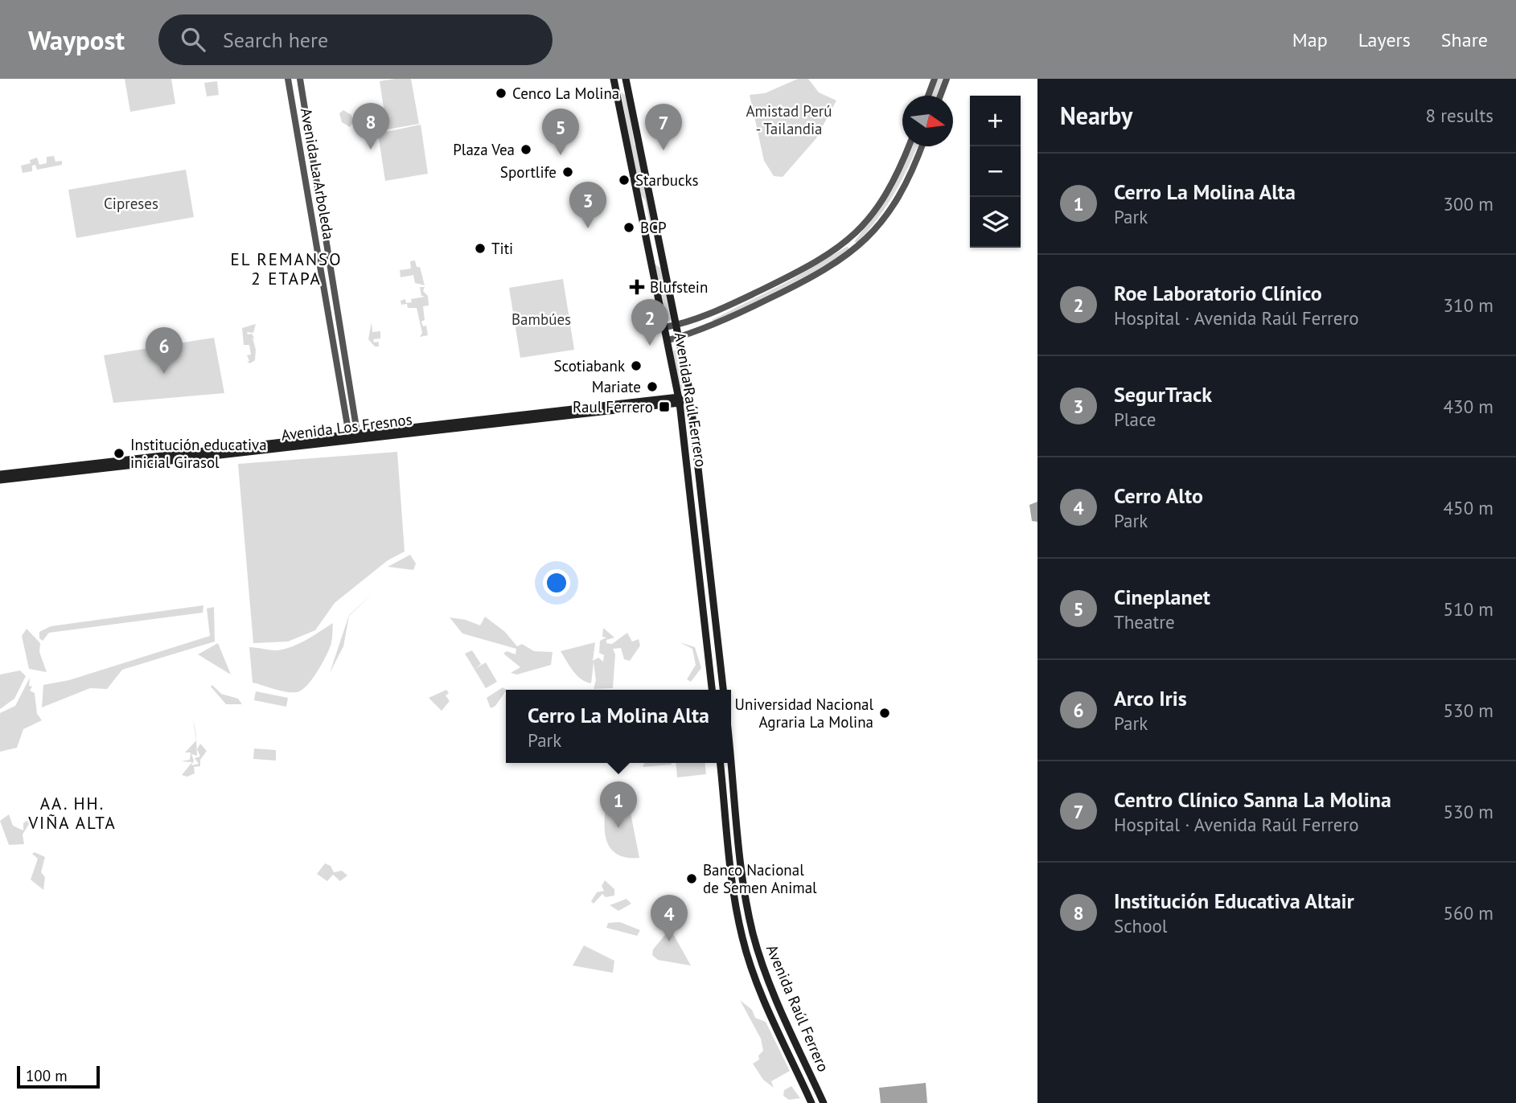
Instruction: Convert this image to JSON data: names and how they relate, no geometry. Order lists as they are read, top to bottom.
{
  "streets": {
    "main road": ["Avenida Raúl Ferrero", "Avenida Los Fresnos"],
    "street": ["Avenida La Arboleda"]
  },
  "crossings": [
    ["Avenida La Arboleda", "Avenida Los Fresnos"],
    ["Avenida Raúl Ferrero", "Avenida Los Fresnos"]
  ],
  "districts": ["EL REMANSO 2 ETAPA", "AA. HH. VIÑA ALTA"],
  "parks": ["Amistad Perú - Tailandia", "Cipreses", "Bambúes"],
  "places": {
    "other": [
      "Cenco La Molina",
      "Plaza Vea",
      "Sportlife",
      "Starbucks",
      "BCP",
      "Titi",
      "Scotiabank",
      "Mariate",
      "Institución educativa inicial Girasol",
      "Universidad Nacional Agraria La Molina",
      "Banco Nacional de Semen Animal"
    ],
    "health": ["Blufstein"],
    "transit": ["Raul Ferrero"]
  },
  "scale_bar": "100 m",
  "north": "right",
  "page": {
    "header": "Waypost",
    "search": "Search here",
    "nav": ["Map", "Layers", "Share"],
    "heading": ["Nearby", "8 results"],
    "map_buttons": ["+", "−"],
    "pins": [
      "8",
      "7",
      "5",
      "3",
      "2",
      "6",
      "1",
      "4"
    ],
    "list": [
      {
        "mark": "1",
        "name": "Cerro La Molina Alta",
        "note": "Park",
        "value": "300 m"
      },
      {
        "mark": "2",
        "name": "Roe Laboratorio Clínico",
        "note": "Hospital · Avenida Raúl Ferrero",
        "value": "310 m"
      },
      {
        "mark": "3",
        "name": "SegurTrack",
        "note": "Place",
        "value": "430 m"
      },
      {
        "mark": "4",
        "name": "Cerro Alto",
        "note": "Park",
        "value": "450 m"
      },
      {
        "mark": "5",
        "name": "Cineplanet",
        "note": "Theatre",
        "value": "510 m"
      },
      {
        "mark": "6",
        "name": "Arco Iris",
        "note": "Park",
        "value": "530 m"
      },
      {
        "mark": "7",
        "name": "Centro Clínico Sanna La Molina",
        "note": "Hospital · Avenida Raúl Ferrero",
        "value": "530 m"
      },
      {
        "mark": "8",
        "name": "Institución Educativa Altair",
        "note": "School",
        "value": "560 m"
      }
    ],
    "popup": ["Cerro La Molina Alta", "Park"],
    "scale": "100 m"
  }
}
